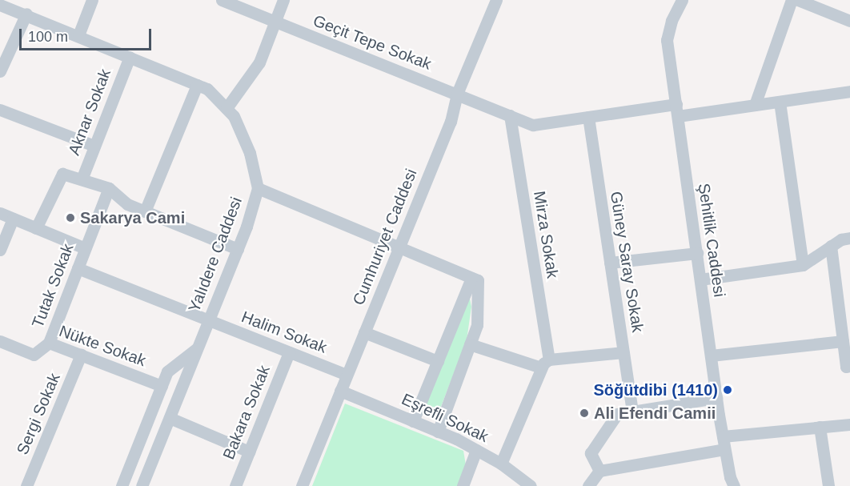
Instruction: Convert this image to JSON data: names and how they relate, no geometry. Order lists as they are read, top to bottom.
{
  "streets": {
    "street": [
      "Geçit Tepe Sokak",
      "Aknar Sokak",
      "Mirza Sokak",
      "Cumhuriyet Caddesi",
      "Şehitlik Caddesi",
      "Yalıdere Caddesi",
      "Güney Saray Sokak",
      "Tutak Sokak",
      "Halim Sokak",
      "Nükte Sokak",
      "Bakara Sokak",
      "Sergi Sokak",
      "Eşrefli Sokak"
    ]
  },
  "crossings": [
    ["Geçit Tepe Sokak", "Mirza Sokak"],
    ["Geçit Tepe Sokak", "Cumhuriyet Caddesi"],
    ["Geçit Tepe Sokak", "Şehitlik Caddesi"],
    ["Geçit Tepe Sokak", "Güney Saray Sokak"],
    ["Aknar Sokak", "Yalıdere Caddesi"],
    ["Cumhuriyet Caddesi", "Halim Sokak"],
    ["Cumhuriyet Caddesi", "Eşrefli Sokak"],
    ["Yalıdere Caddesi", "Halim Sokak"],
    ["Tutak Sokak", "Halim Sokak"],
    ["Tutak Sokak", "Nükte Sokak"],
    ["Halim Sokak", "Bakara Sokak"],
    ["Nükte Sokak", "Sergi Sokak"]
  ],
  "places": ["Sakarya Cami", "Söğütdibi (1410)", "Ali Efendi Camii"],
  "scale_bar": "100 m"
}
